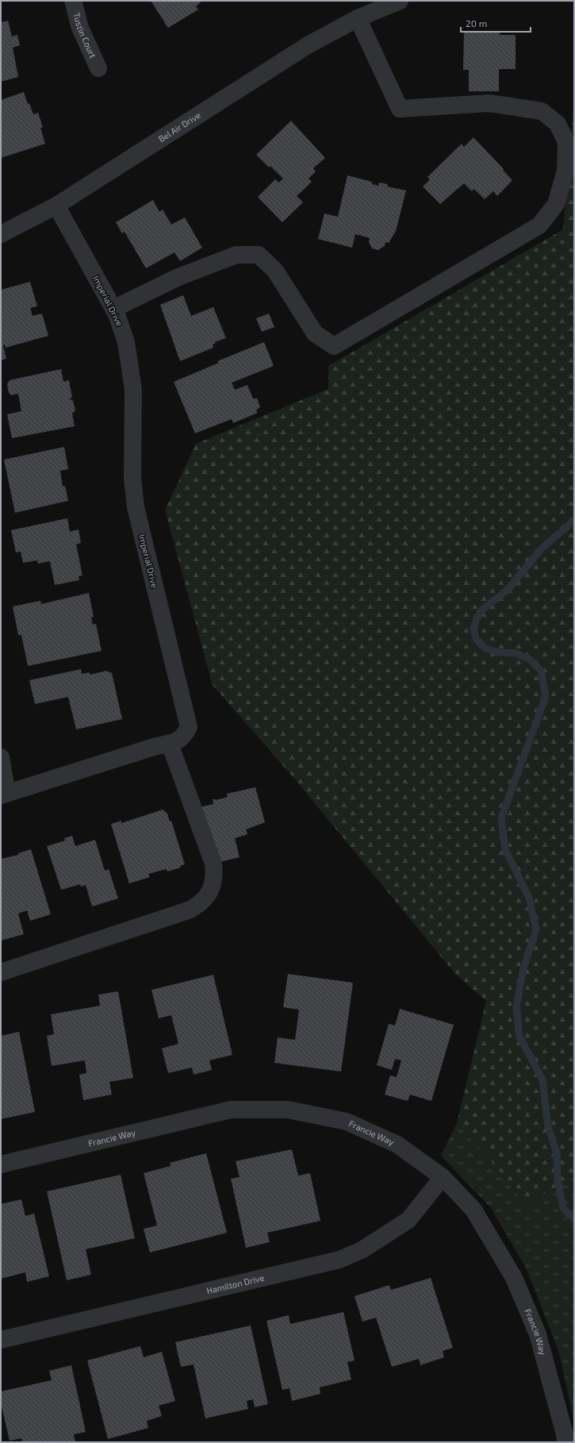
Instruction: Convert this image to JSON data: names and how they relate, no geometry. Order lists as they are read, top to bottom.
{
  "streets": {
    "street": [
      "Tustin Court",
      "Bel Air Drive",
      "Imperial Drive",
      "Francie Way",
      "Hamilton Drive"
    ]
  },
  "crossings": [
    ["Bel Air Drive", "Imperial Drive"],
    ["Francie Way", "Hamilton Drive"]
  ],
  "scale_bar": "20 m"
}
